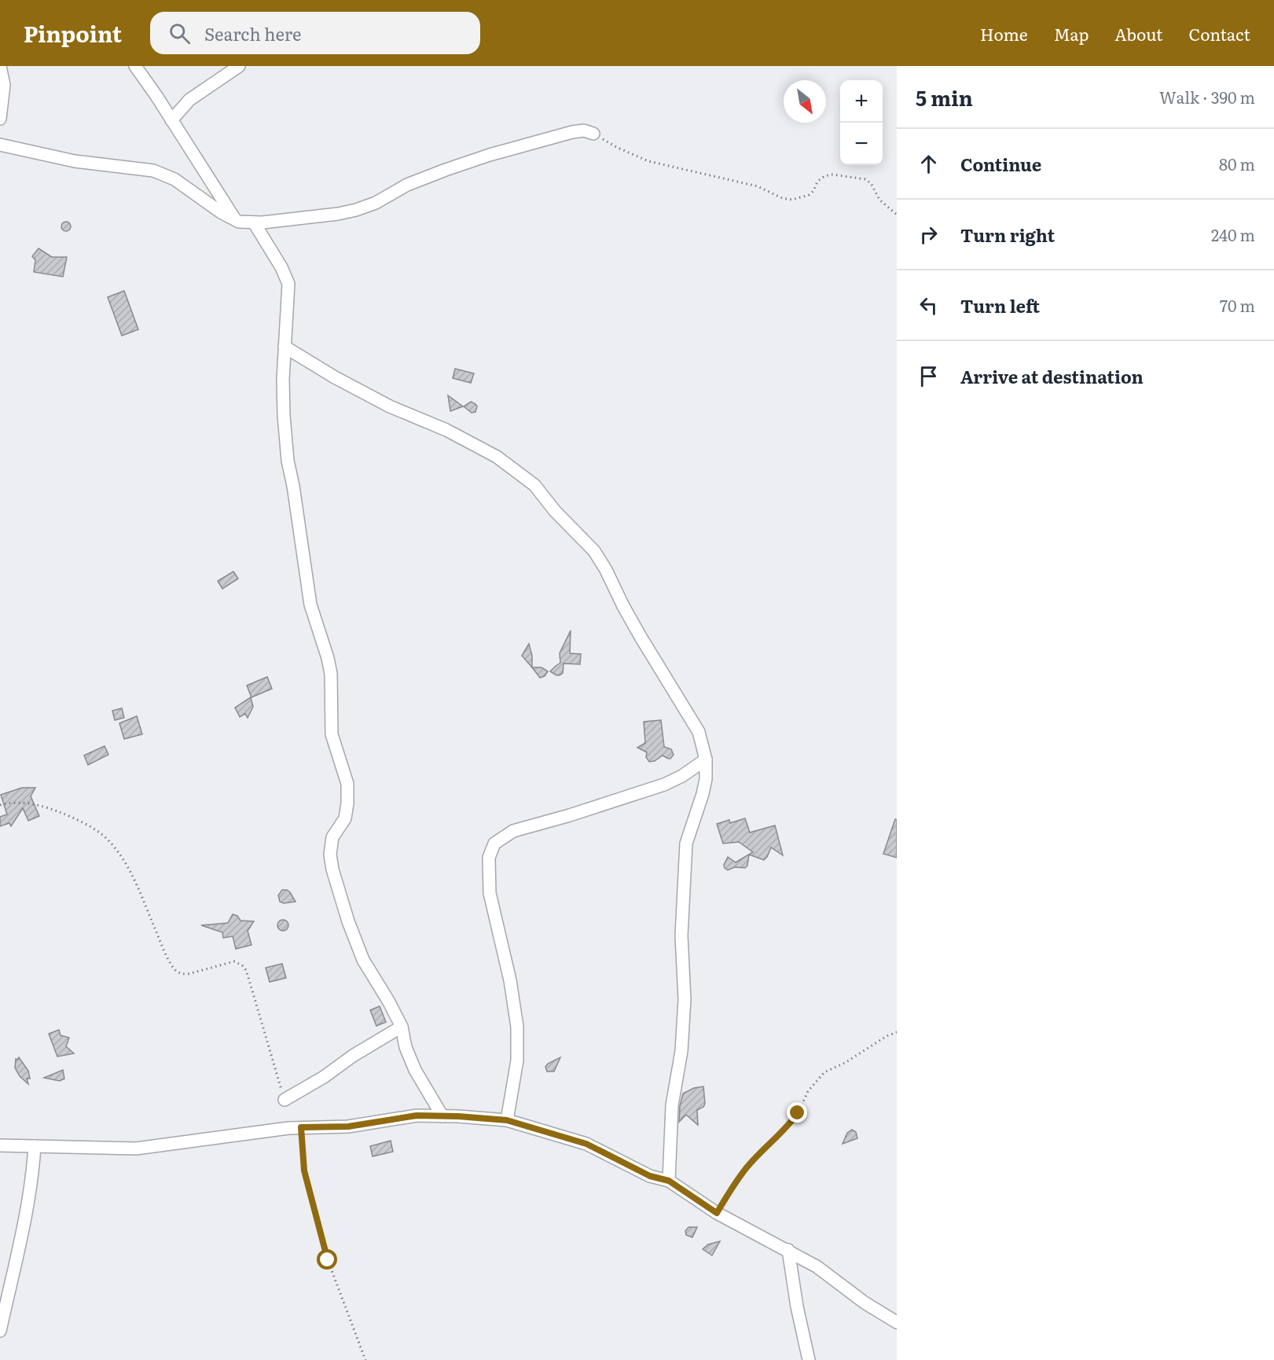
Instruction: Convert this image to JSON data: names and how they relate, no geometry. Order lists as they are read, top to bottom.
{
  "north": "bottom right",
  "page": {
    "header": "Pinpoint",
    "search": "Search here",
    "nav": [
      "Home",
      "Map",
      "About",
      "Contact"
    ],
    "heading": ["5 min", "Walk · 390 m"],
    "map_buttons": ["+", "−"],
    "list": [
      ["Continue", "80 m"],
      ["Turn right", "240 m"],
      ["Turn left", "70 m"],
      "Arrive at destination"
    ]
  }
}
